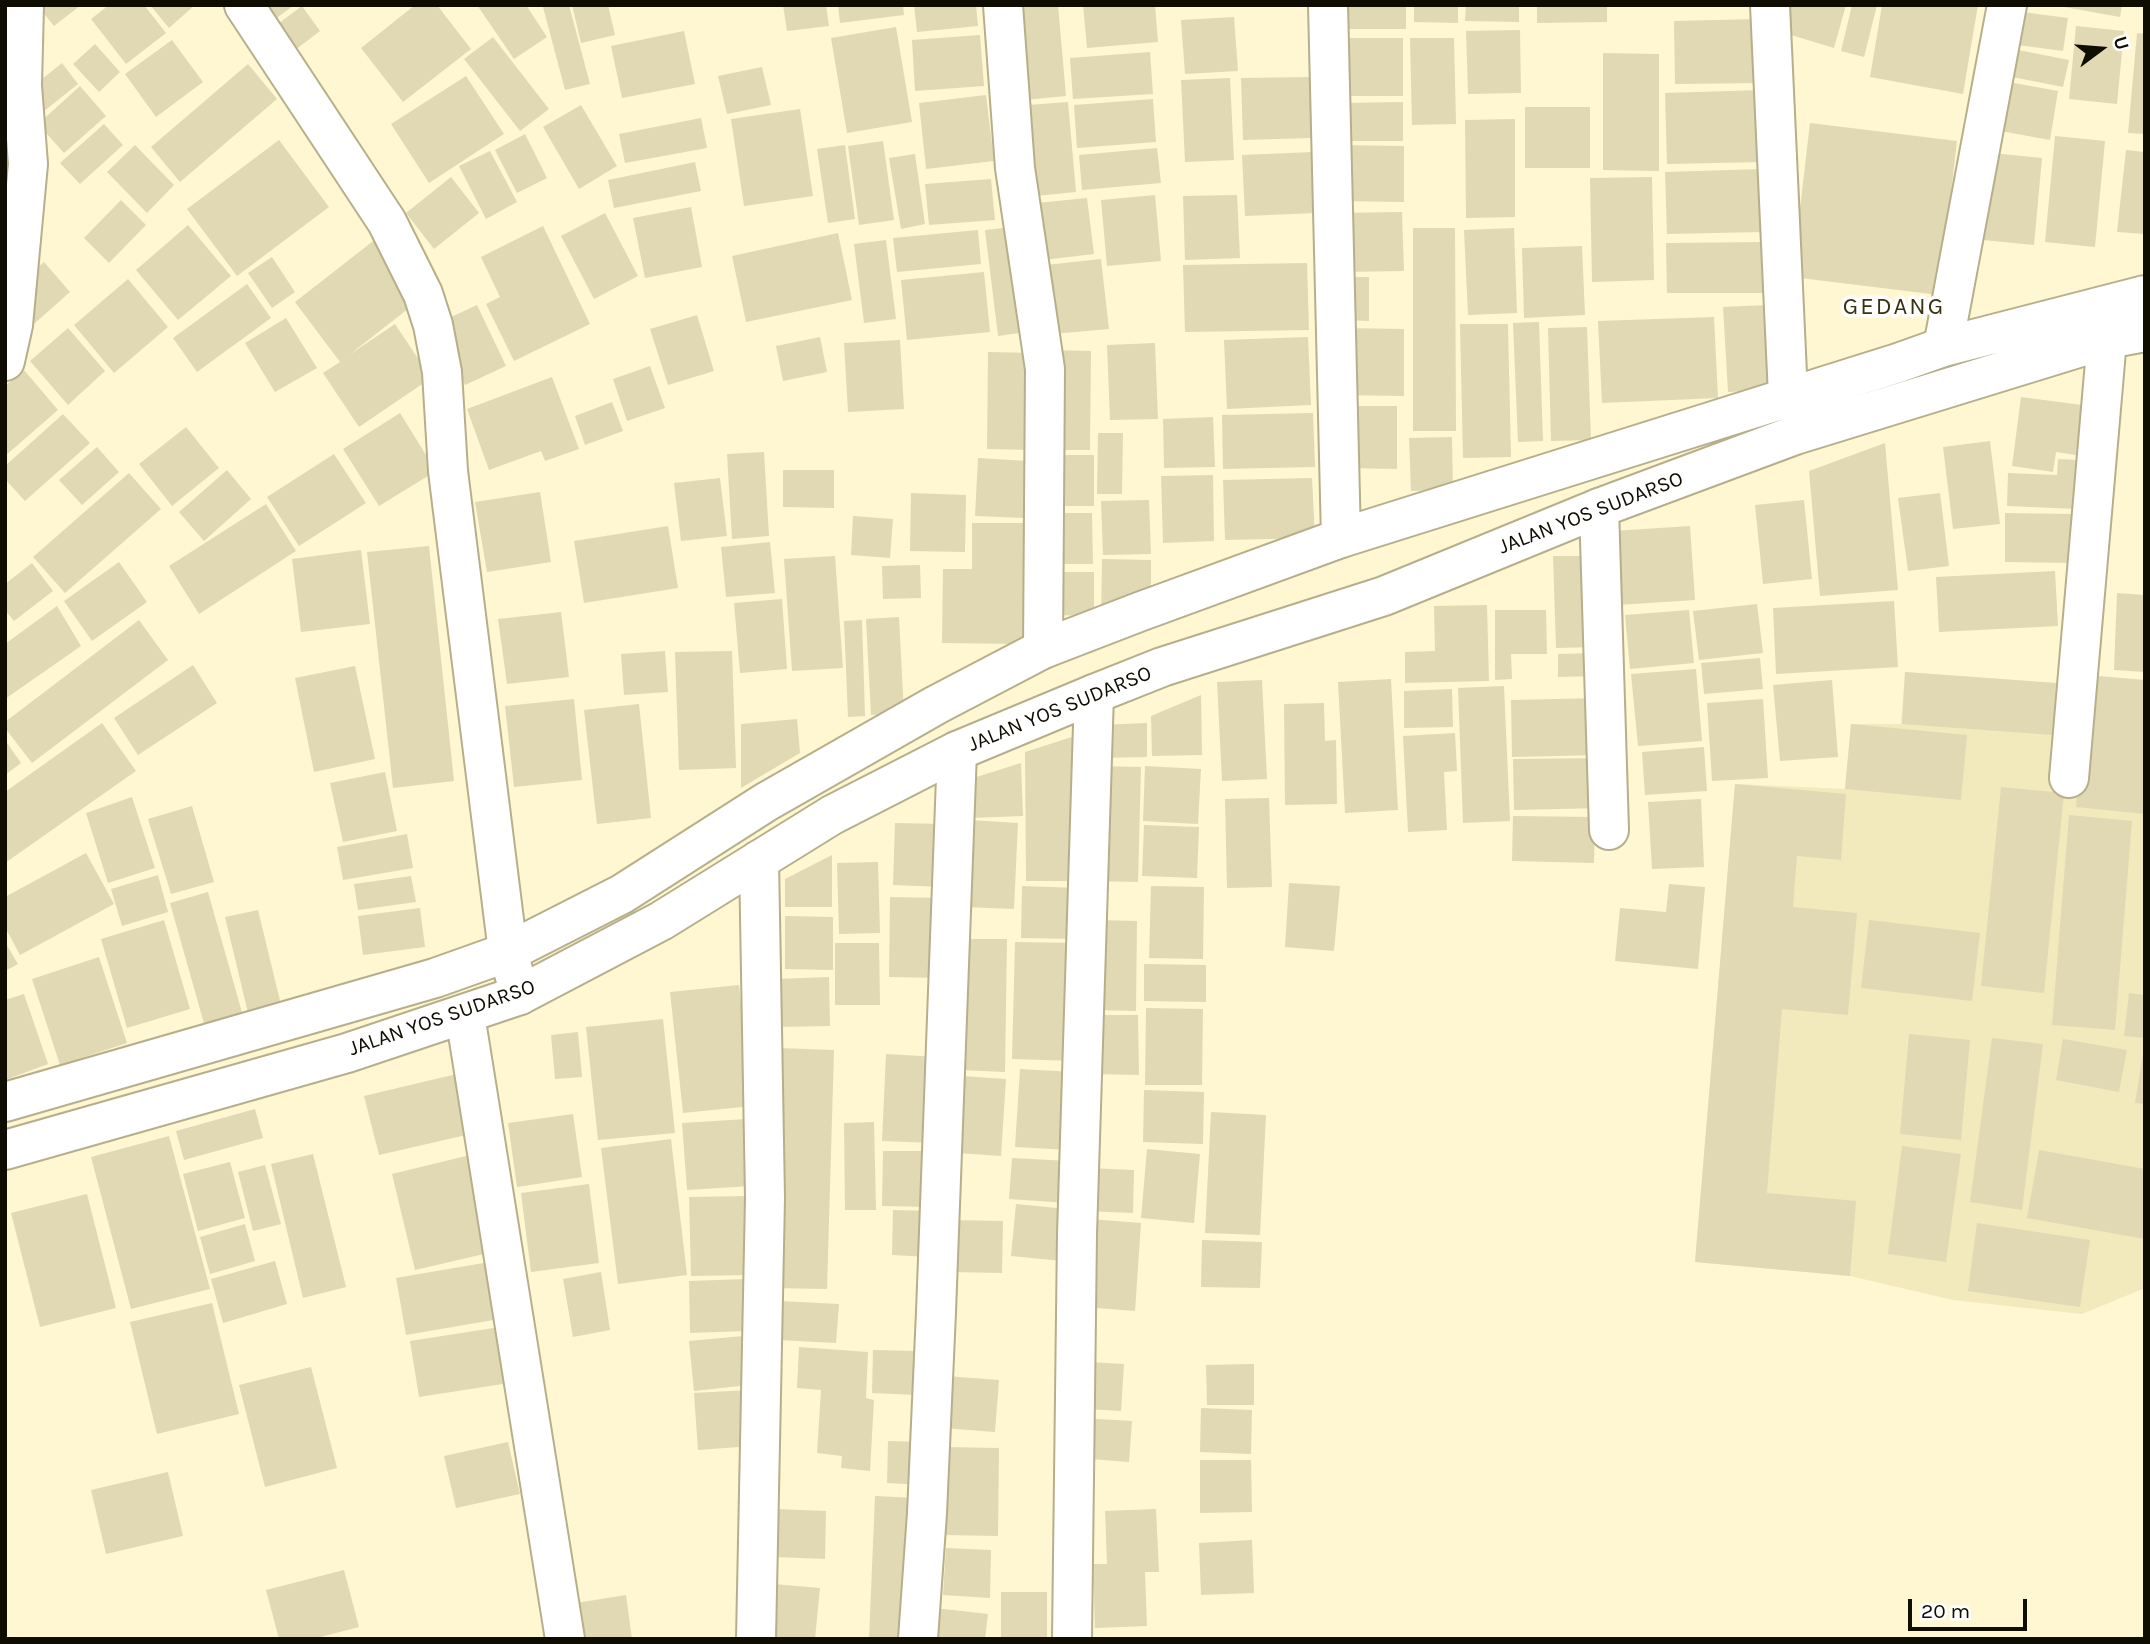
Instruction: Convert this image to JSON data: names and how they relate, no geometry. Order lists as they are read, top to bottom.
{
  "streets": {
    "street": ["JALAN YOS SUDARSO"]
  },
  "districts": ["GEDANG"],
  "scale_bar": "20 m",
  "north": "right"
}
